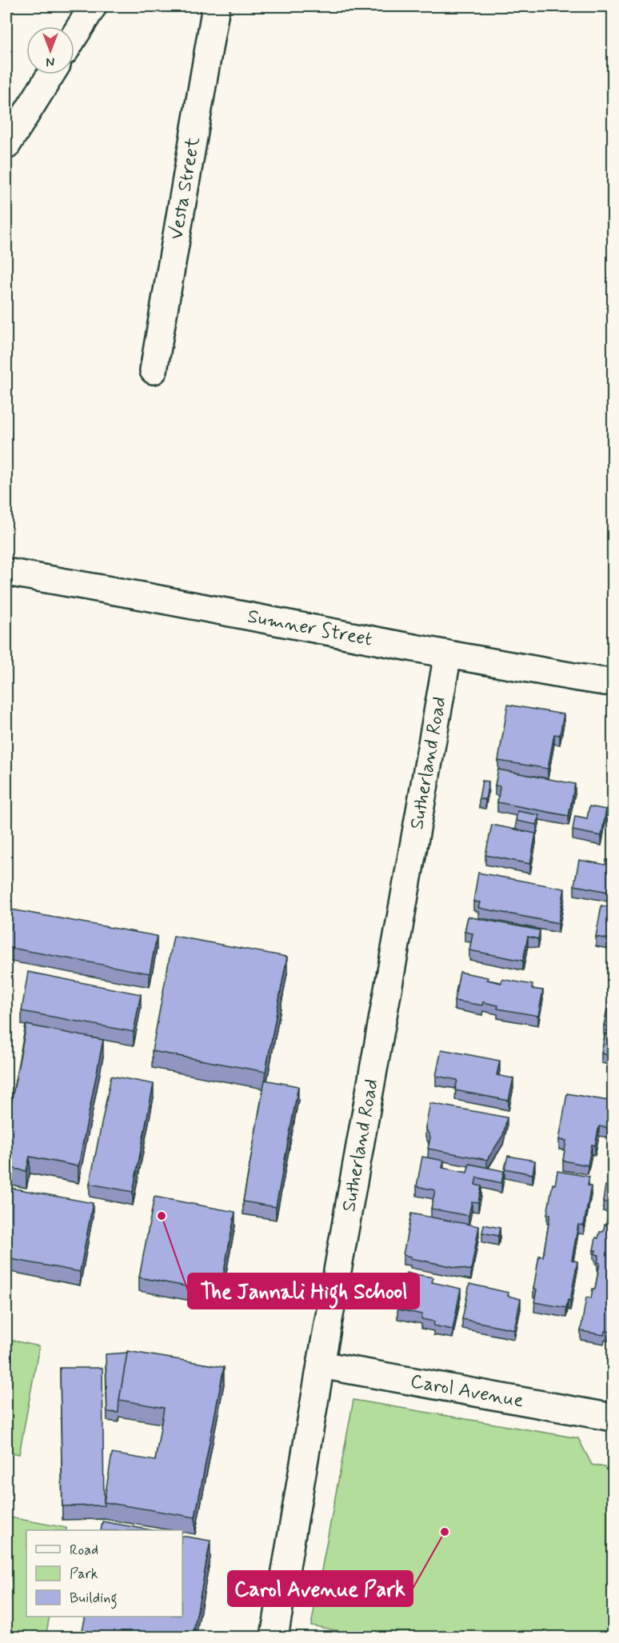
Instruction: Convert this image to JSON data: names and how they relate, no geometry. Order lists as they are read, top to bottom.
{
  "streets": {
    "street": [
      "Vesta Street",
      "Sumner Street",
      "Sutherland Road",
      "Carol Avenue"
    ]
  },
  "crossings": [
    ["Sumner Street", "Sutherland Road"],
    ["Sutherland Road", "Carol Avenue"]
  ],
  "places": ["The Jannali High School", "Carol Avenue Park"],
  "legend": ["Road", "Park", "Building"],
  "north": "bottom"
}
